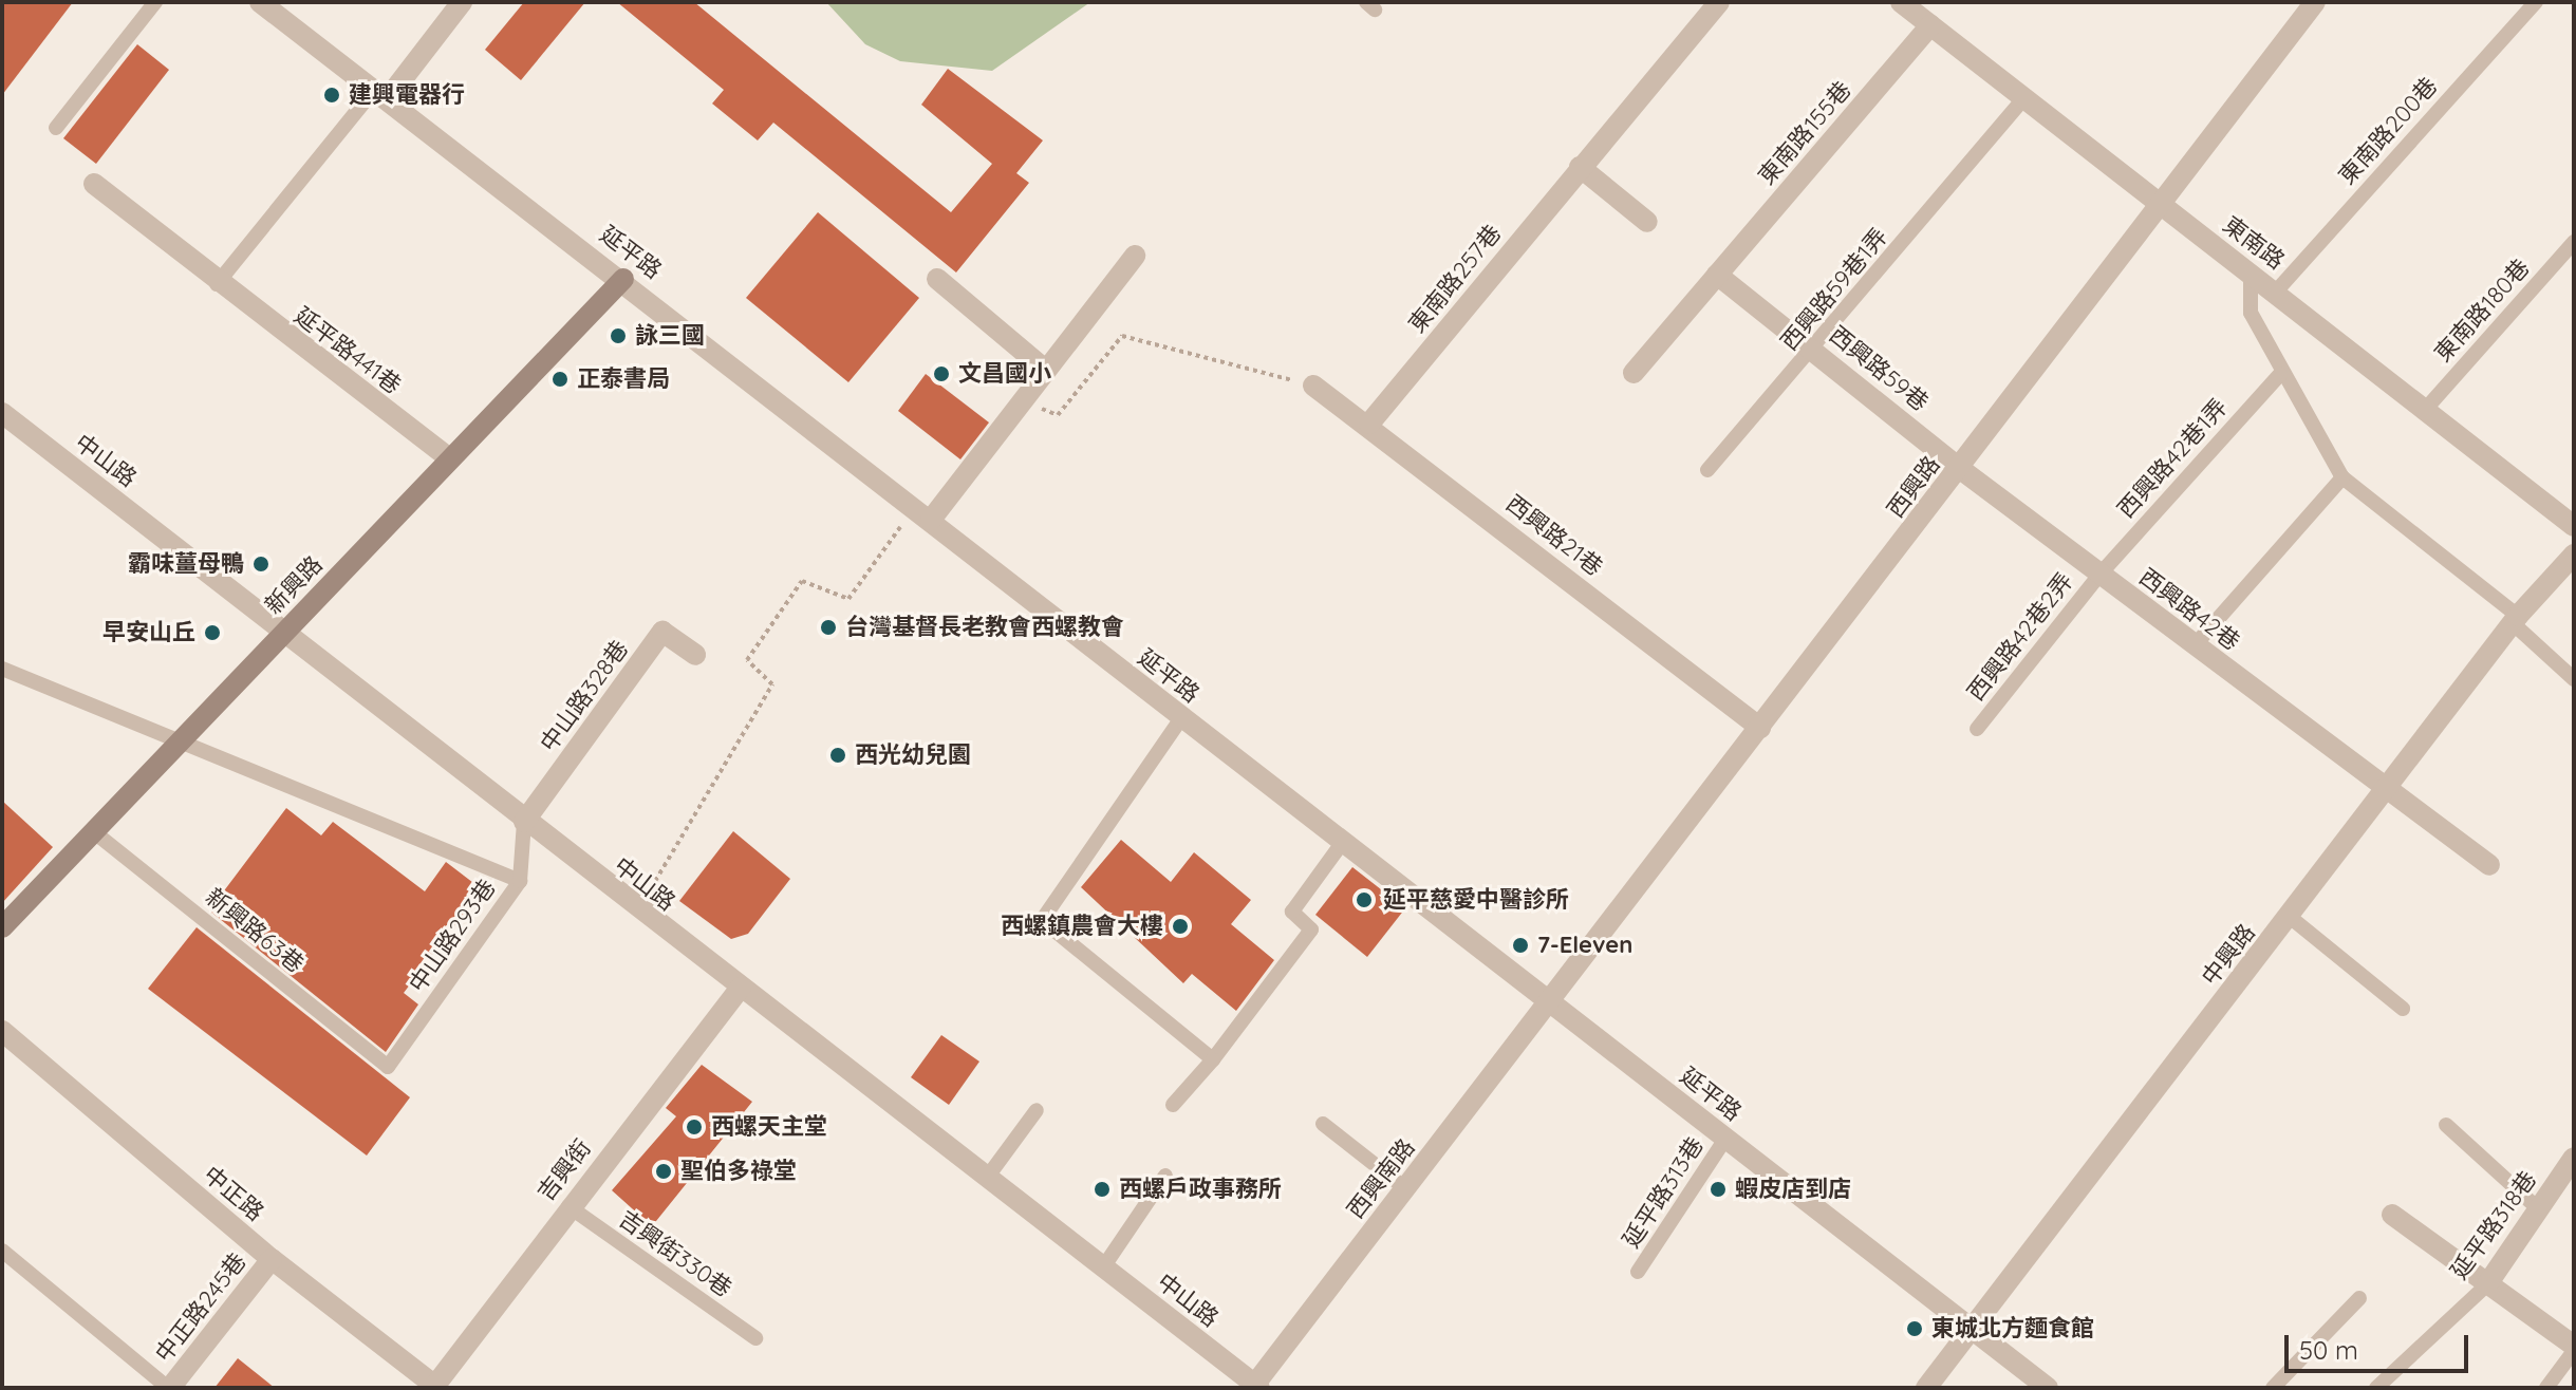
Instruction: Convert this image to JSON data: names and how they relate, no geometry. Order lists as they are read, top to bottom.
{
  "streets": {
    "street": [
      "東南路155巷",
      "東南路",
      "延平路",
      "東南路257巷",
      "延平路441巷",
      "西興路59巷",
      "中山路",
      "西興路",
      "西興路21巷",
      "新興路",
      "西興路42巷",
      "中山路328巷",
      "中興路",
      "吉興街",
      "西興南路",
      "中正路",
      "延平路318巷",
      "中正路245巷"
    ],
    "lane": [
      "東南路200巷",
      "西興路59巷1弄",
      "東南路180巷",
      "西興路42巷1弄",
      "西興路42巷2弄",
      "新興路63巷",
      "中山路293巷",
      "延平路313巷",
      "吉興街330巷"
    ]
  },
  "crossings": [
    ["東南路200巷", "東南路"],
    ["東南路155巷", "東南路"],
    ["東南路155巷", "西興路59巷"],
    ["東南路", "西興路59巷1弄"],
    ["東南路", "東南路180巷"],
    ["東南路", "西興路"],
    ["延平路", "西興路"],
    ["延平路", "新興路"],
    ["延平路", "中興路"],
    ["延平路", "西興南路"],
    ["延平路", "延平路313巷"],
    ["東南路257巷", "西興路21巷"],
    ["西興路59巷1弄", "西興路59巷"],
    ["延平路441巷", "新興路"],
    ["西興路59巷", "西興路"],
    ["西興路59巷", "西興路42巷"],
    ["西興路42巷1弄", "西興路42巷"],
    ["西興路42巷1弄", "西興路42巷2弄"],
    ["中山路", "新興路"],
    ["中山路", "中山路328巷"],
    ["中山路", "中山路293巷"],
    ["中山路", "吉興街"],
    ["中山路", "西興南路"],
    ["西興路", "西興路21巷"],
    ["西興路", "西興路42巷"],
    ["西興路", "西興南路"],
    ["新興路", "新興路63巷"],
    ["西興路42巷", "西興路42巷2弄"],
    ["西興路42巷", "中興路"],
    ["中山路328巷", "中山路293巷"],
    ["新興路63巷", "中山路293巷"],
    ["吉興街", "中正路"],
    ["吉興街", "吉興街330巷"],
    ["中正路", "中正路245巷"]
  ],
  "places": [
    "建興電器行",
    "詠三國",
    "文昌國小",
    "正泰書局",
    "霸味薑母鴨",
    "台灣基督長老教會西螺教會",
    "早安山丘",
    "西光幼兒園",
    "延平慈愛中醫診所",
    "西螺鎮農會大樓",
    "7-Eleven",
    "西螺天主堂",
    "聖伯多祿堂",
    "西螺戶政事務所",
    "蝦皮店到店",
    "東城北方麵食館"
  ],
  "scale_bar": "50 m"
}
